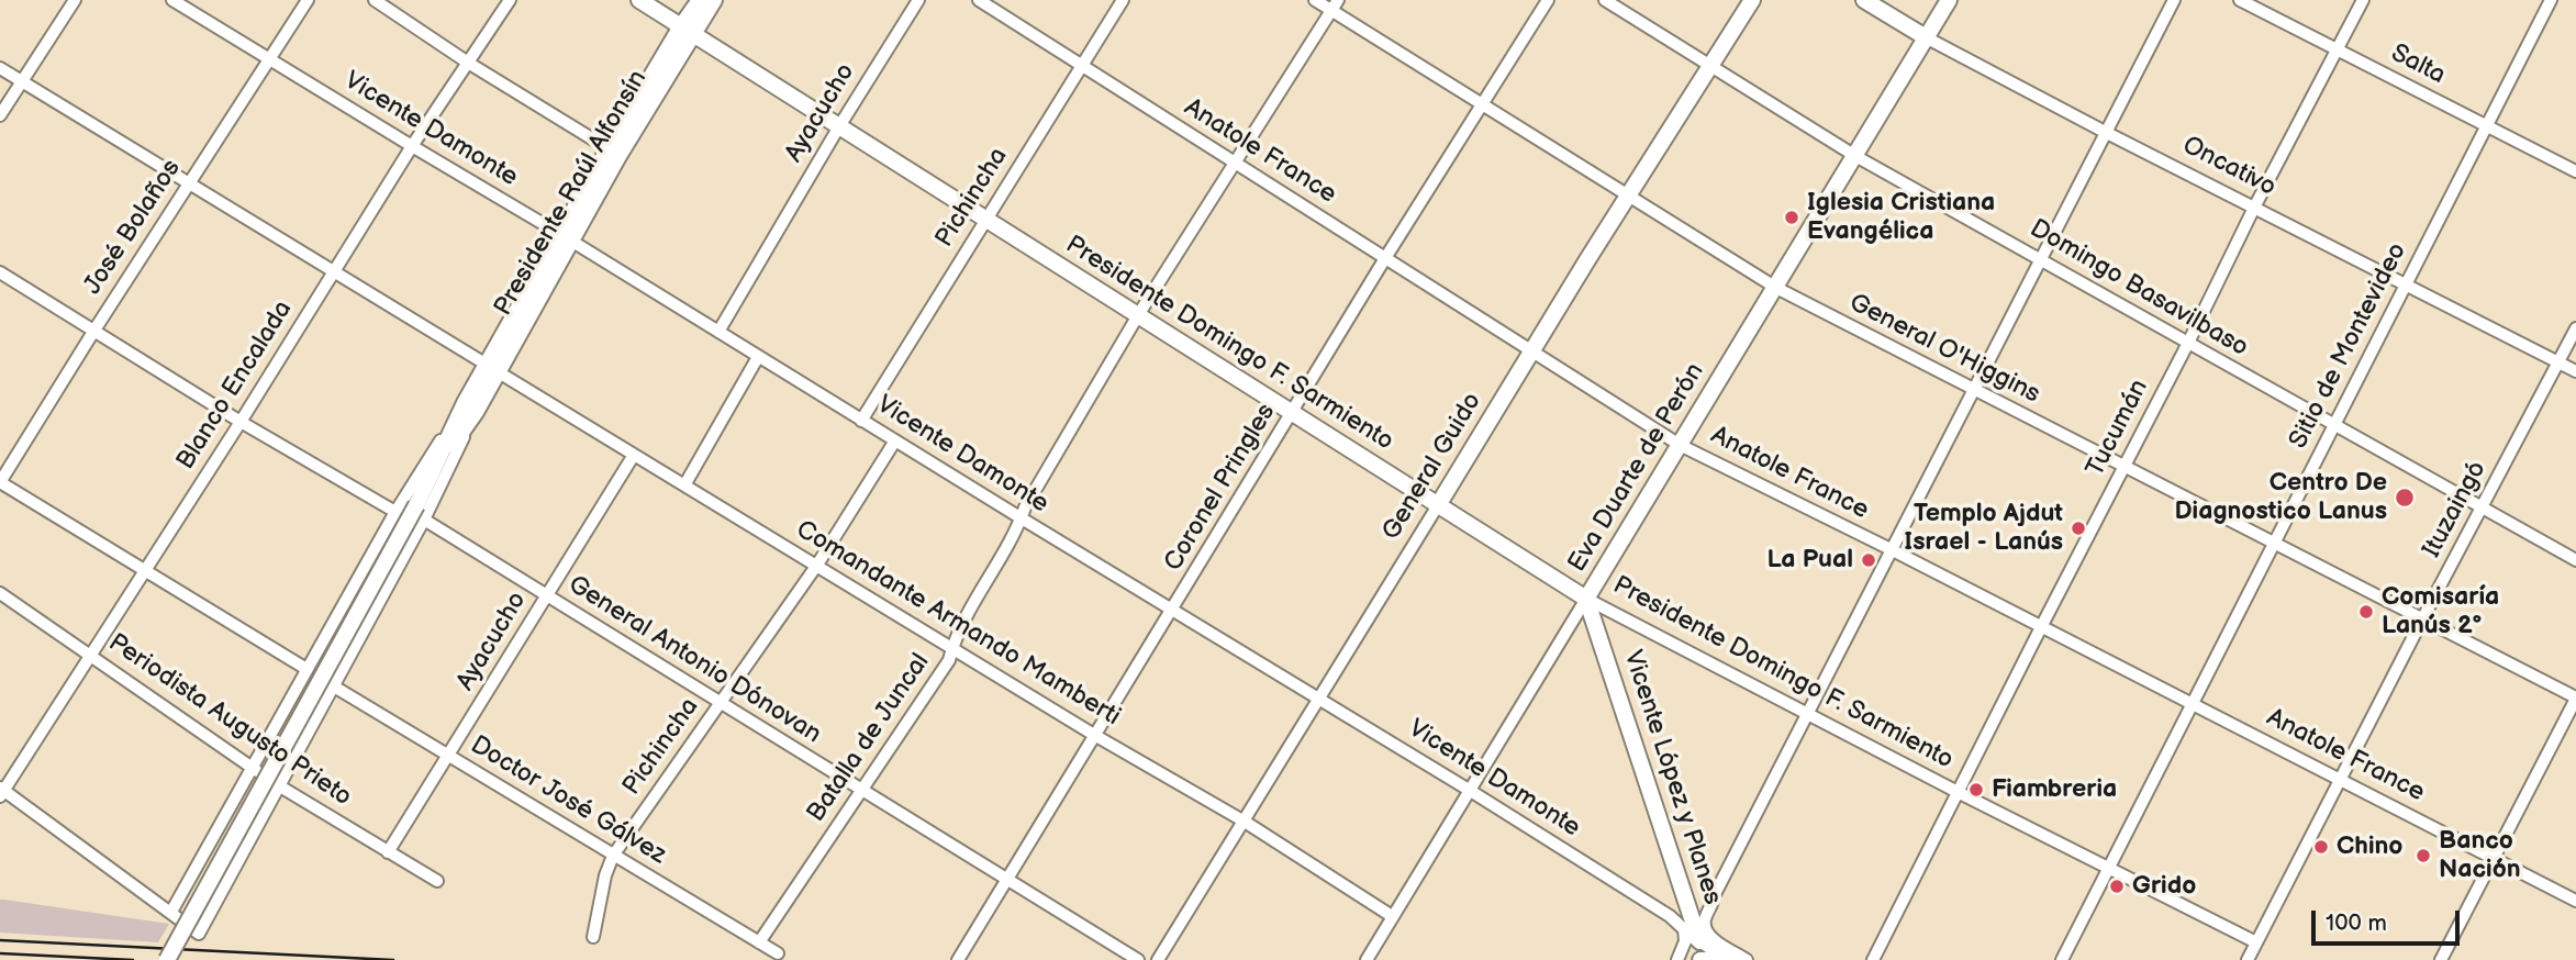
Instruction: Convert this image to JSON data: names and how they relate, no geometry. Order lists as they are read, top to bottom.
{
  "streets": {
    "main road": [
      "Oncativo",
      "Presidente Raúl Alfonsín",
      "Presidente Domingo F. Sarmiento",
      "General Guido",
      "Eva Duarte de Perón",
      "Vicente López y Planes"
    ],
    "street": [
      "Salta",
      "Ayacucho",
      "Vicente Damonte",
      "Anatole France",
      "Pichincha",
      "José Bolaños",
      "Domingo Basavilbaso",
      "Sitio de Montevideo",
      "General O'Higgins",
      "Blanco Encalada",
      "Tucumán",
      "Coronel Pringles",
      "Ituzaingó",
      "Comandante Armando Mamberti",
      "General Antonio Dónovan",
      "Periodista Augusto Prieto",
      "Batalla de Juncal",
      "Doctor José Gálvez"
    ]
  },
  "crossings": [
    ["Salta", "Sitio de Montevideo"],
    ["Salta", "Tucumán"],
    ["Ayacucho", "Vicente Damonte"],
    ["Ayacucho", "Presidente Domingo F. Sarmiento"],
    ["Ayacucho", "Comandante Armando Mamberti"],
    ["Ayacucho", "General Antonio Dónovan"],
    ["Ayacucho", "Periodista Augusto Prieto"],
    ["Ayacucho", "Doctor José Gálvez"],
    ["Vicente Damonte", "Presidente Raúl Alfonsín"],
    ["Vicente Damonte", "Pichincha"],
    ["Vicente Damonte", "José Bolaños"],
    ["Vicente Damonte", "Blanco Encalada"],
    ["Vicente Damonte", "General Guido"],
    ["Vicente Damonte", "Eva Duarte de Perón"],
    ["Vicente Damonte", "Coronel Pringles"],
    ["Vicente Damonte", "Batalla de Juncal"],
    ["Vicente Damonte", "Vicente López y Planes"],
    ["Anatole France", "Pichincha"],
    ["Anatole France", "Sitio de Montevideo"],
    ["Anatole France", "Tucumán"],
    ["Anatole France", "General Guido"],
    ["Anatole France", "Eva Duarte de Perón"],
    ["Anatole France", "Coronel Pringles"],
    ["Anatole France", "Ituzaingó"],
    ["Anatole France", "Batalla de Juncal"],
    ["Oncativo", "Sitio de Montevideo"],
    ["Oncativo", "Tucumán"],
    ["Oncativo", "Eva Duarte de Perón"],
    ["Oncativo", "Ituzaingó"],
    ["Presidente Raúl Alfonsín", "Presidente Domingo F. Sarmiento"],
    ["Presidente Raúl Alfonsín", "Comandante Armando Mamberti"],
    ["Presidente Raúl Alfonsín", "General Antonio Dónovan"],
    ["Presidente Raúl Alfonsín", "Periodista Augusto Prieto"],
    ["Pichincha", "Presidente Domingo F. Sarmiento"],
    ["Pichincha", "Comandante Armando Mamberti"],
    ["Pichincha", "General Antonio Dónovan"],
    ["Pichincha", "Doctor José Gálvez"],
    ["José Bolaños", "Comandante Armando Mamberti"],
    ["Domingo Basavilbaso", "Sitio de Montevideo"],
    ["Domingo Basavilbaso", "Tucumán"],
    ["Domingo Basavilbaso", "General Guido"],
    ["Domingo Basavilbaso", "Eva Duarte de Perón"],
    ["Domingo Basavilbaso", "Ituzaingó"],
    ["Presidente Domingo F. Sarmiento", "Sitio de Montevideo"],
    ["Presidente Domingo F. Sarmiento", "Tucumán"],
    ["Presidente Domingo F. Sarmiento", "General Guido"],
    ["Presidente Domingo F. Sarmiento", "Eva Duarte de Perón"],
    ["Presidente Domingo F. Sarmiento", "Coronel Pringles"],
    ["Presidente Domingo F. Sarmiento", "Ituzaingó"],
    ["Presidente Domingo F. Sarmiento", "Batalla de Juncal"],
    ["Presidente Domingo F. Sarmiento", "Vicente López y Planes"],
    ["Sitio de Montevideo", "General O'Higgins"],
    ["General O'Higgins", "Tucumán"],
    ["General O'Higgins", "General Guido"],
    ["General O'Higgins", "Eva Duarte de Perón"],
    ["General O'Higgins", "Coronel Pringles"],
    ["General O'Higgins", "Ituzaingó"],
    ["General O'Higgins", "Batalla de Juncal"],
    ["Blanco Encalada", "Comandante Armando Mamberti"],
    ["Blanco Encalada", "Periodista Augusto Prieto"],
    ["General Guido", "Comandante Armando Mamberti"],
    ["Eva Duarte de Perón", "Comandante Armando Mamberti"],
    ["Eva Duarte de Perón", "Vicente López y Planes"],
    ["Coronel Pringles", "Comandante Armando Mamberti"],
    ["Coronel Pringles", "General Antonio Dónovan"],
    ["Comandante Armando Mamberti", "Batalla de Juncal"],
    ["General Antonio Dónovan", "Batalla de Juncal"],
    ["Batalla de Juncal", "Doctor José Gálvez"]
  ],
  "places": [
    "Iglesia Cristiana Evangélica",
    "Centro De Diagnostico Lanus",
    "Templo Ajdut Israel - Lanús",
    "La Pual",
    "Comisaría Lanús 2°",
    "Fiambreria",
    "Chino",
    "Banco Nación",
    "Grido"
  ],
  "scale_bar": "100 m"
}
